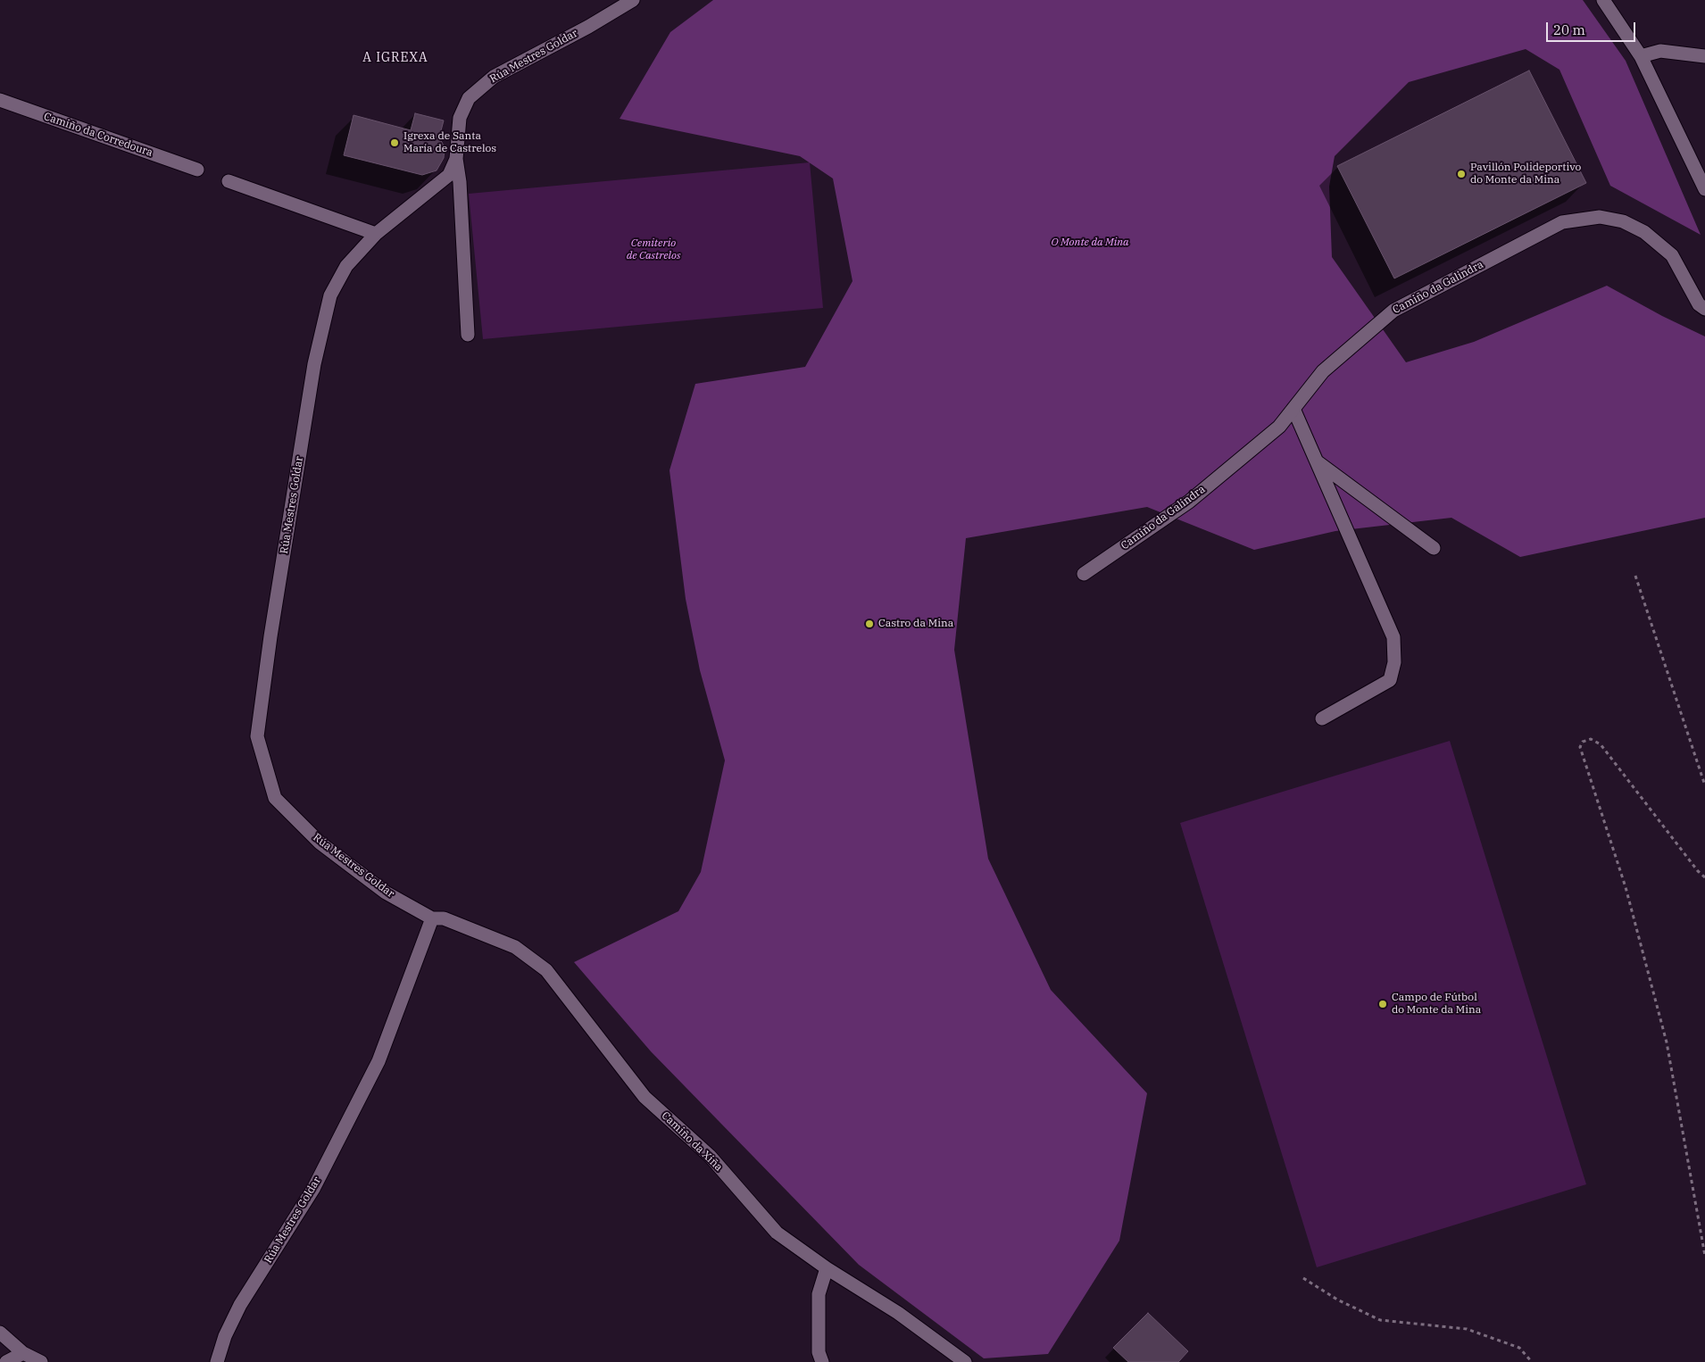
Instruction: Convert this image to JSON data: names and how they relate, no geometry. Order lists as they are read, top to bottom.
{
  "streets": {
    "street": [
      "Rúa Mestres Goldar",
      "Camiño da Corredoura",
      "Camiño da Galindra",
      "Camiño da Xiña"
    ]
  },
  "crossings": [
    ["Rúa Mestres Goldar", "Camiño da Xiña"]
  ],
  "districts": ["A IGREXA"],
  "parks": ["O Monte da Mina", "Cemiterio de Castrelos"],
  "places": [
    "Igrexa de Santa María de Castrelos",
    "Pavillón Polideportivo do Monte da Mina",
    "Castro da Mina",
    "Campo de Fútbol do Monte da Mina"
  ],
  "scale_bar": "20 m"
}
